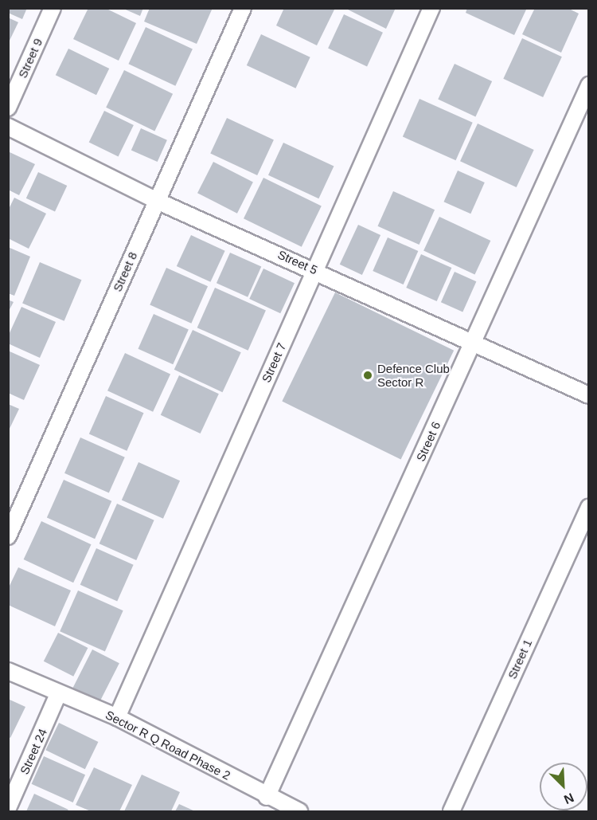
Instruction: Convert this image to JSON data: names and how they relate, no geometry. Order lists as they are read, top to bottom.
{
  "streets": {
    "street": [
      "Street 9",
      "Street 5",
      "Street 8",
      "Street 7",
      "Street 6",
      "Street 1",
      "Sector R Q Road Phase 2",
      "Street 24"
    ]
  },
  "crossings": [
    ["Street 5", "Street 8"],
    ["Street 5", "Street 7"],
    ["Street 5", "Street 6"],
    ["Street 7", "Sector R Q Road Phase 2"],
    ["Street 6", "Sector R Q Road Phase 2"],
    ["Sector R Q Road Phase 2", "Street 24"]
  ],
  "places": ["Defence Club Sector R"],
  "north": "bottom right"
}
